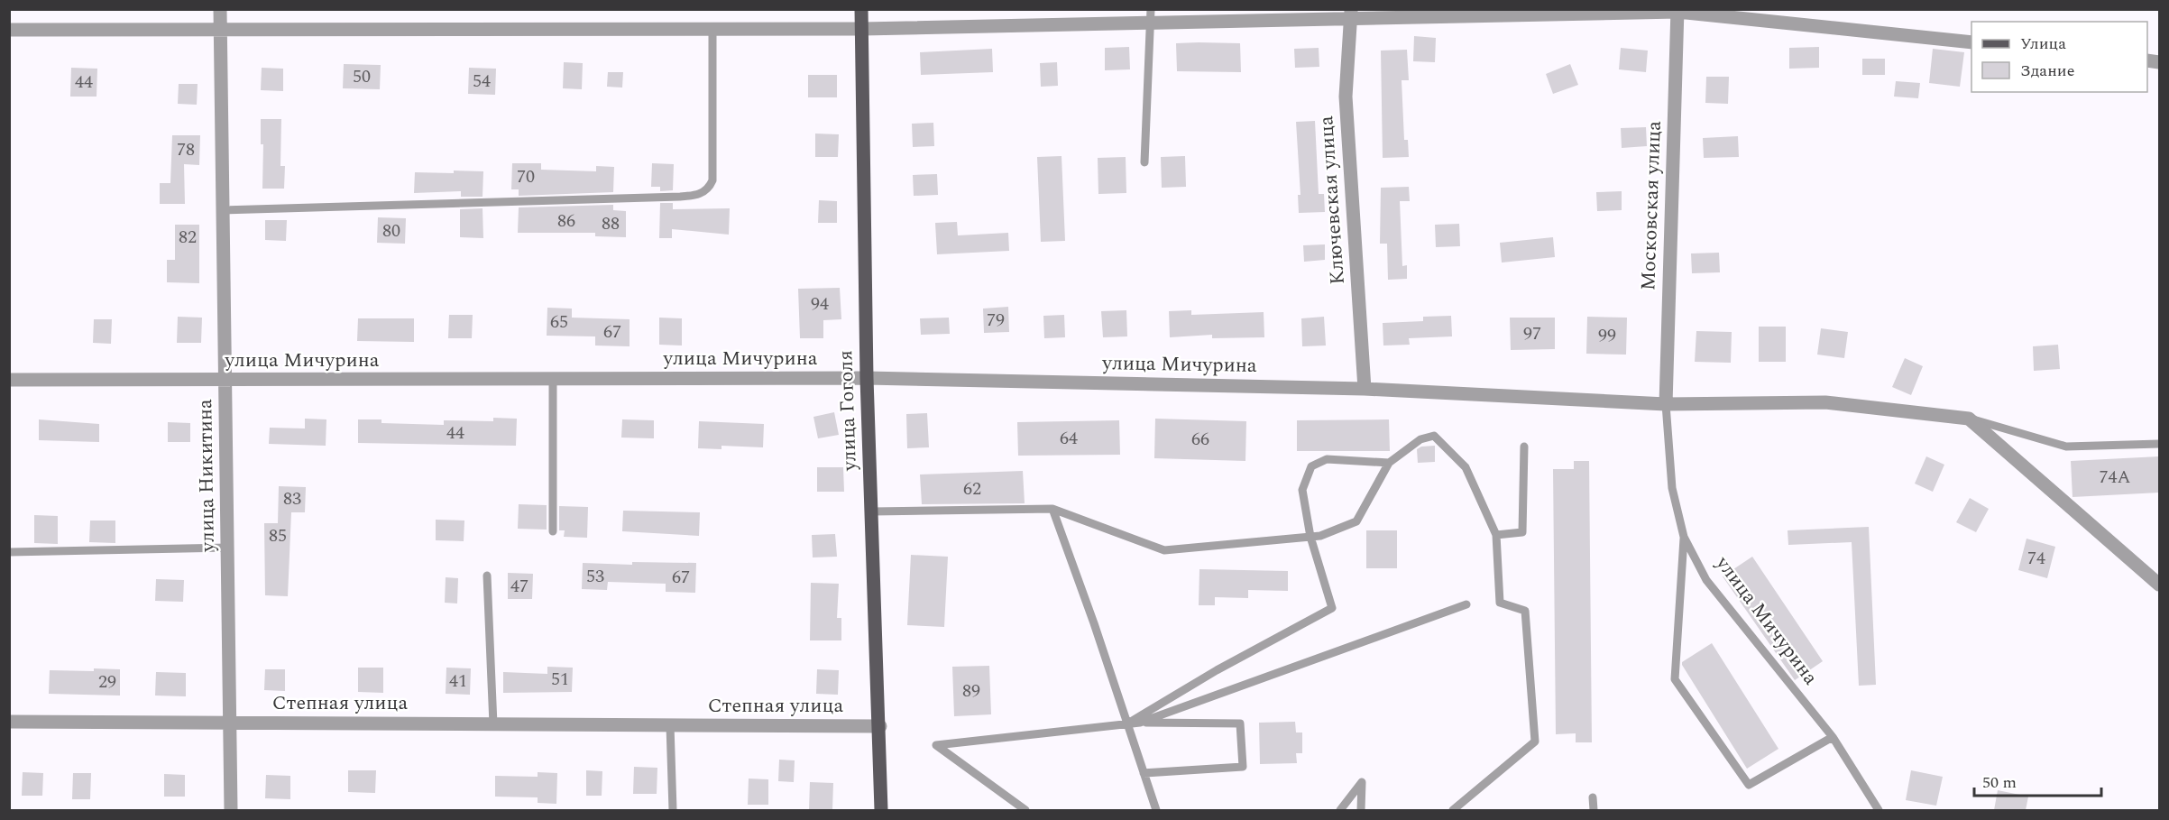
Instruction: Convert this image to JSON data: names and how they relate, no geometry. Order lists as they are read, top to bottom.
{
  "streets": {
    "main road": ["улица Гоголя"],
    "street": [
      "Ключевская улица",
      "Московская улица",
      "улица Мичурина",
      "улица Никитина",
      "Степная улица"
    ]
  },
  "crossings": [
    ["Ключевская улица", "улица Мичурина"],
    ["Московская улица", "улица Мичурина"],
    ["улица Мичурина", "улица Гоголя"],
    ["улица Мичурина", "улица Никитина"],
    ["улица Гоголя", "Степная улица"],
    ["улица Никитина", "Степная улица"]
  ],
  "house_numbers": [
    "50",
    "54",
    "44",
    "78",
    "70",
    "86",
    "88",
    "80",
    "82",
    "94",
    "79",
    "65",
    "67",
    "97",
    "99",
    "44",
    "64",
    "66",
    "74А",
    "62",
    "83",
    "85",
    "74",
    "53",
    "67",
    "47",
    "51",
    "41",
    "29",
    "89"
  ],
  "legend": ["Улица", "Здание"],
  "scale_bar": "50 m"
}
